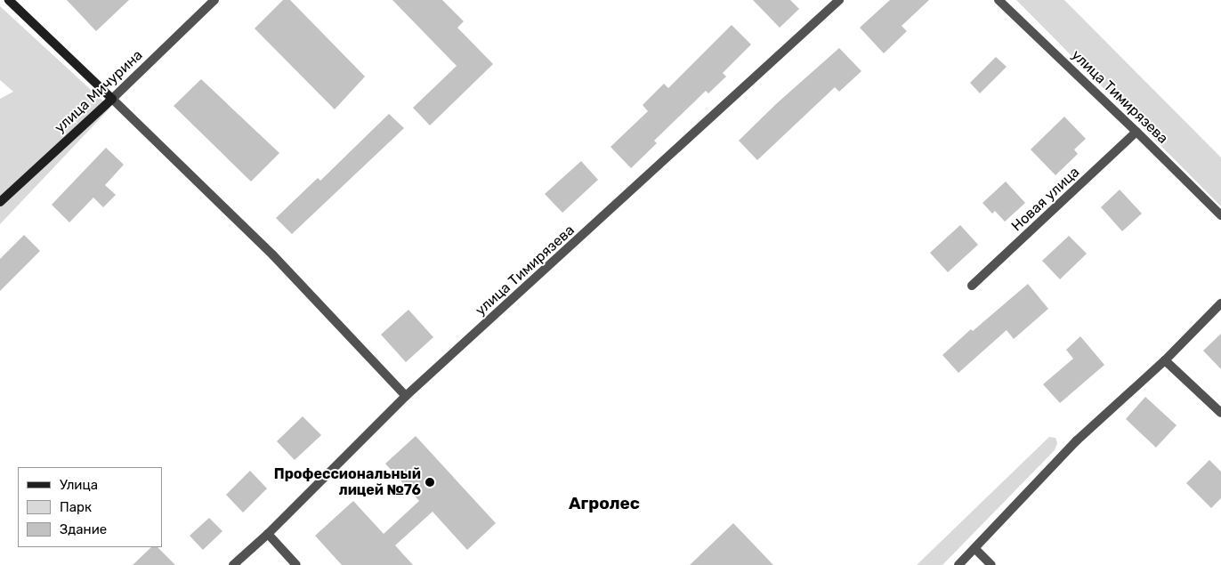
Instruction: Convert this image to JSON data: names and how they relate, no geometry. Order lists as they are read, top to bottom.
{
  "streets": {
    "street": ["улица Мичурина", "улица Тимирязева", "Новая улица"]
  },
  "crossings": [
    ["улица Тимирязева", "Новая улица"]
  ],
  "districts": ["Агролес"],
  "places": ["Профессиональный лицей №76"],
  "legend": ["Улица", "Парк", "Здание"]
}
